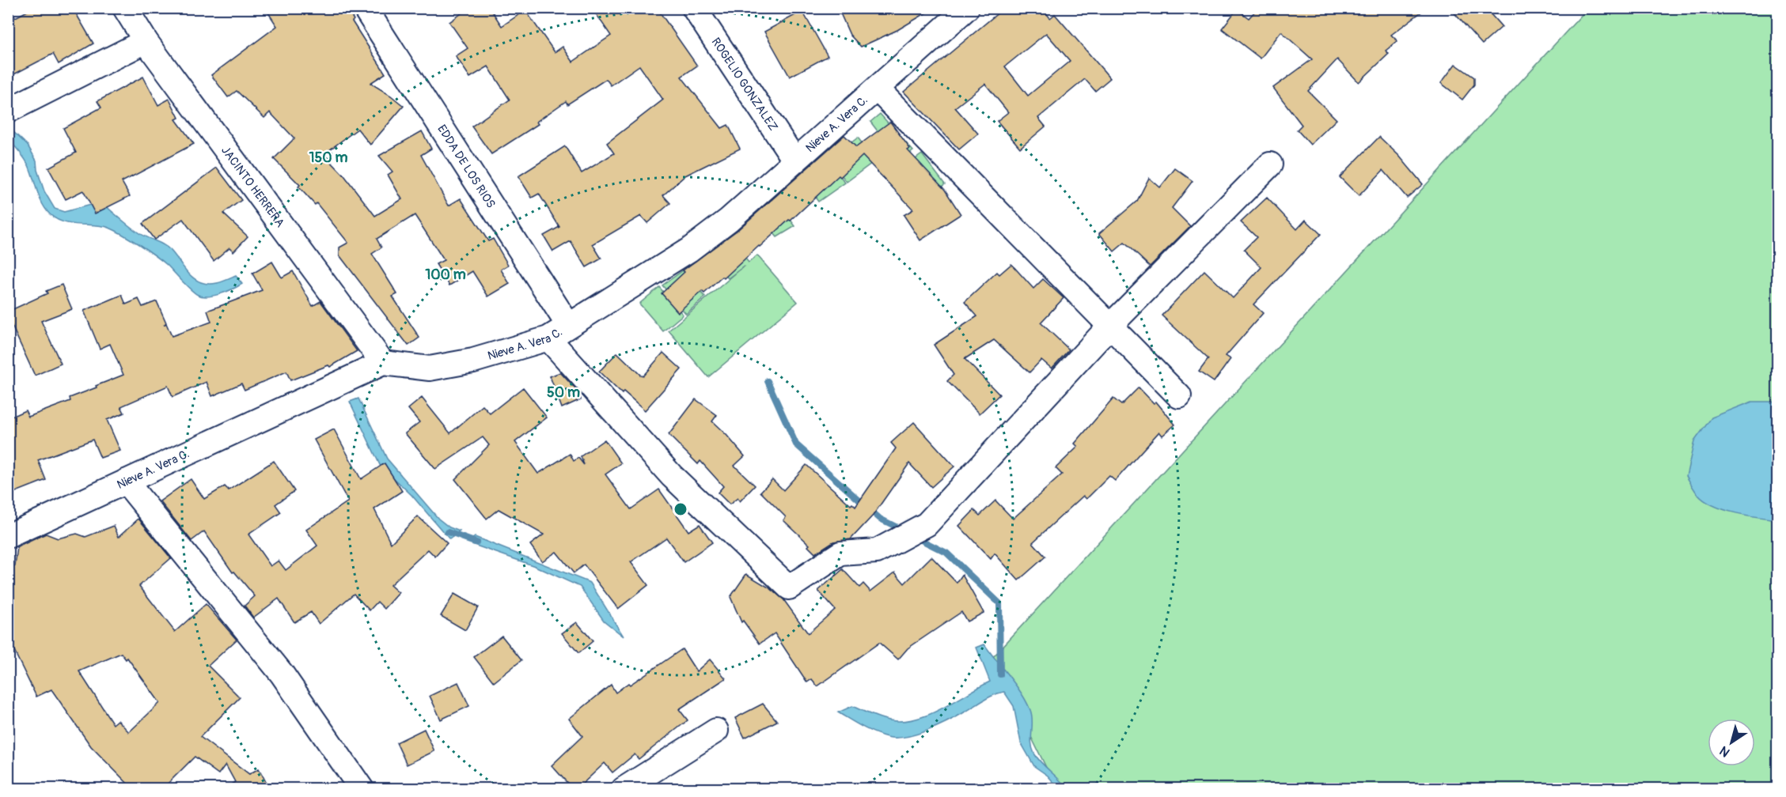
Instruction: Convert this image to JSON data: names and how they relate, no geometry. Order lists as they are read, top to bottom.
{
  "streets": {
    "street": [
      "ROGELIO GONZALEZ",
      "Nieve A. Vera C.",
      "EDDA DE LOS RIOS",
      "JACINTO HERRERA"
    ]
  },
  "crossings": [
    ["ROGELIO GONZALEZ", "Nieve A. Vera C."],
    ["Nieve A. Vera C.", "EDDA DE LOS RIOS"],
    ["Nieve A. Vera C.", "JACINTO HERRERA"]
  ],
  "north": "bottom left",
  "rings": ["150 m", "100 m", "50 m"]
}
